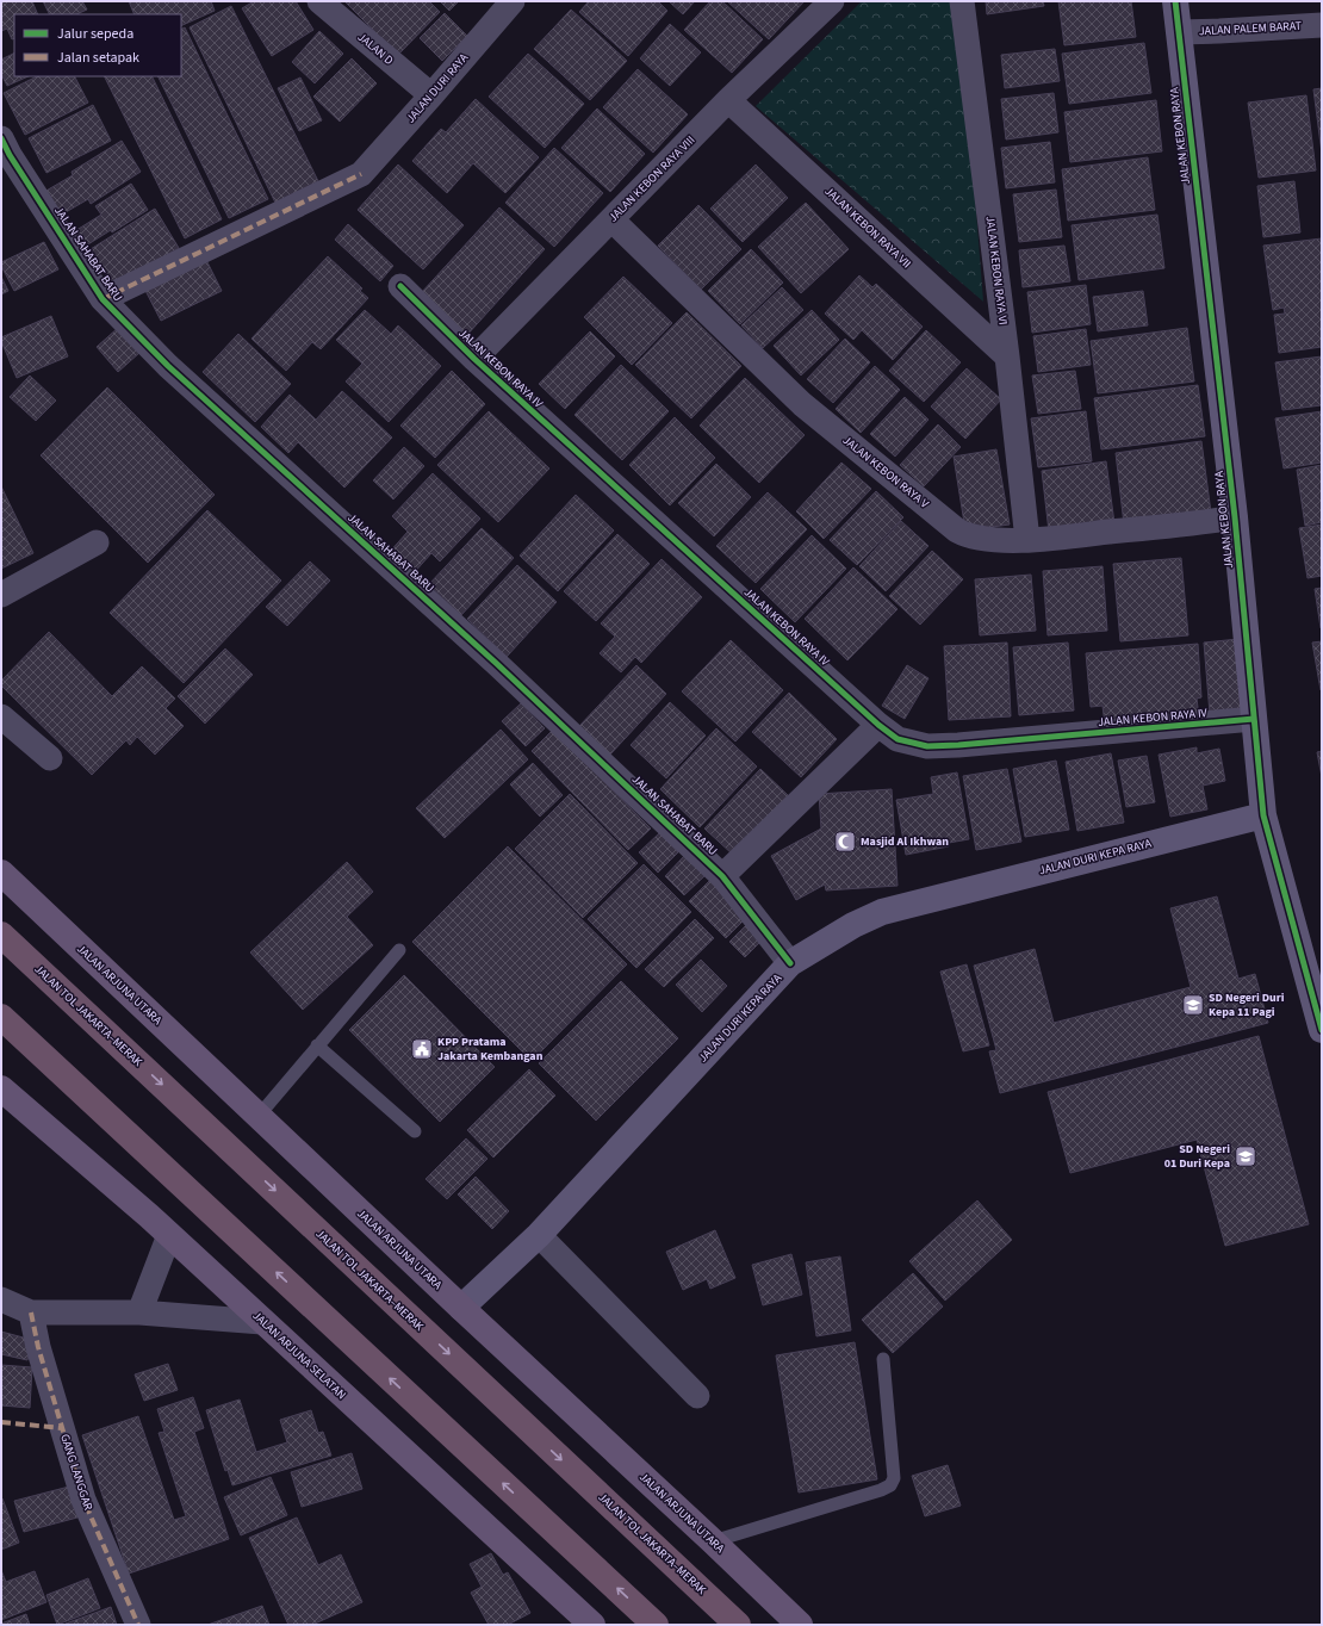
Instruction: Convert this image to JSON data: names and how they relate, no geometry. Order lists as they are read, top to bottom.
{
  "streets": {
    "highway": ["JALAN TOL JAKARTA–MERAK"],
    "main road": ["JALAN ARJUNA UTARA", "JALAN ARJUNA SELATAN"],
    "street": [
      "JALAN PALEM BARAT",
      "JALAN D",
      "JALAN DURI RAYA",
      "JALAN KEBON RAYA",
      "JALAN KEBON RAYA VIII",
      "JALAN KEBON RAYA VII",
      "JALAN SAHABAT BARU",
      "JALAN KEBON RAYA VI",
      "JALAN KEBON RAYA IV",
      "JALAN KEBON RAYA V",
      "JALAN DURI KEPA RAYA",
      "GANG LANGGAR"
    ]
  },
  "crossings": [
    ["JALAN PALEM BARAT", "JALAN KEBON RAYA"],
    ["JALAN D", "JALAN DURI RAYA"],
    ["JALAN DURI RAYA", "JALAN SAHABAT BARU"],
    ["JALAN KEBON RAYA", "JALAN KEBON RAYA IV"],
    ["JALAN KEBON RAYA", "JALAN KEBON RAYA V"],
    ["JALAN KEBON RAYA", "JALAN DURI KEPA RAYA"],
    ["JALAN KEBON RAYA VIII", "JALAN KEBON RAYA VII"],
    ["JALAN KEBON RAYA VIII", "JALAN KEBON RAYA IV"],
    ["JALAN KEBON RAYA VIII", "JALAN KEBON RAYA V"],
    ["JALAN KEBON RAYA VII", "JALAN KEBON RAYA VI"],
    ["JALAN SAHABAT BARU", "JALAN DURI KEPA RAYA"],
    ["JALAN KEBON RAYA VI", "JALAN KEBON RAYA V"],
    ["JALAN DURI KEPA RAYA", "JALAN ARJUNA UTARA"]
  ],
  "places": {
    "mosque": ["Masjid Al Ikhwan"],
    "school or university": ["SD Negeri Duri Kepa 11 Pagi", "SD Negeri 01 Duri Kepa"],
    "public building": ["KPP Pratama Jakarta Kembangan"]
  },
  "legend": ["Jalur sepeda", "Jalan setapak"]
}
